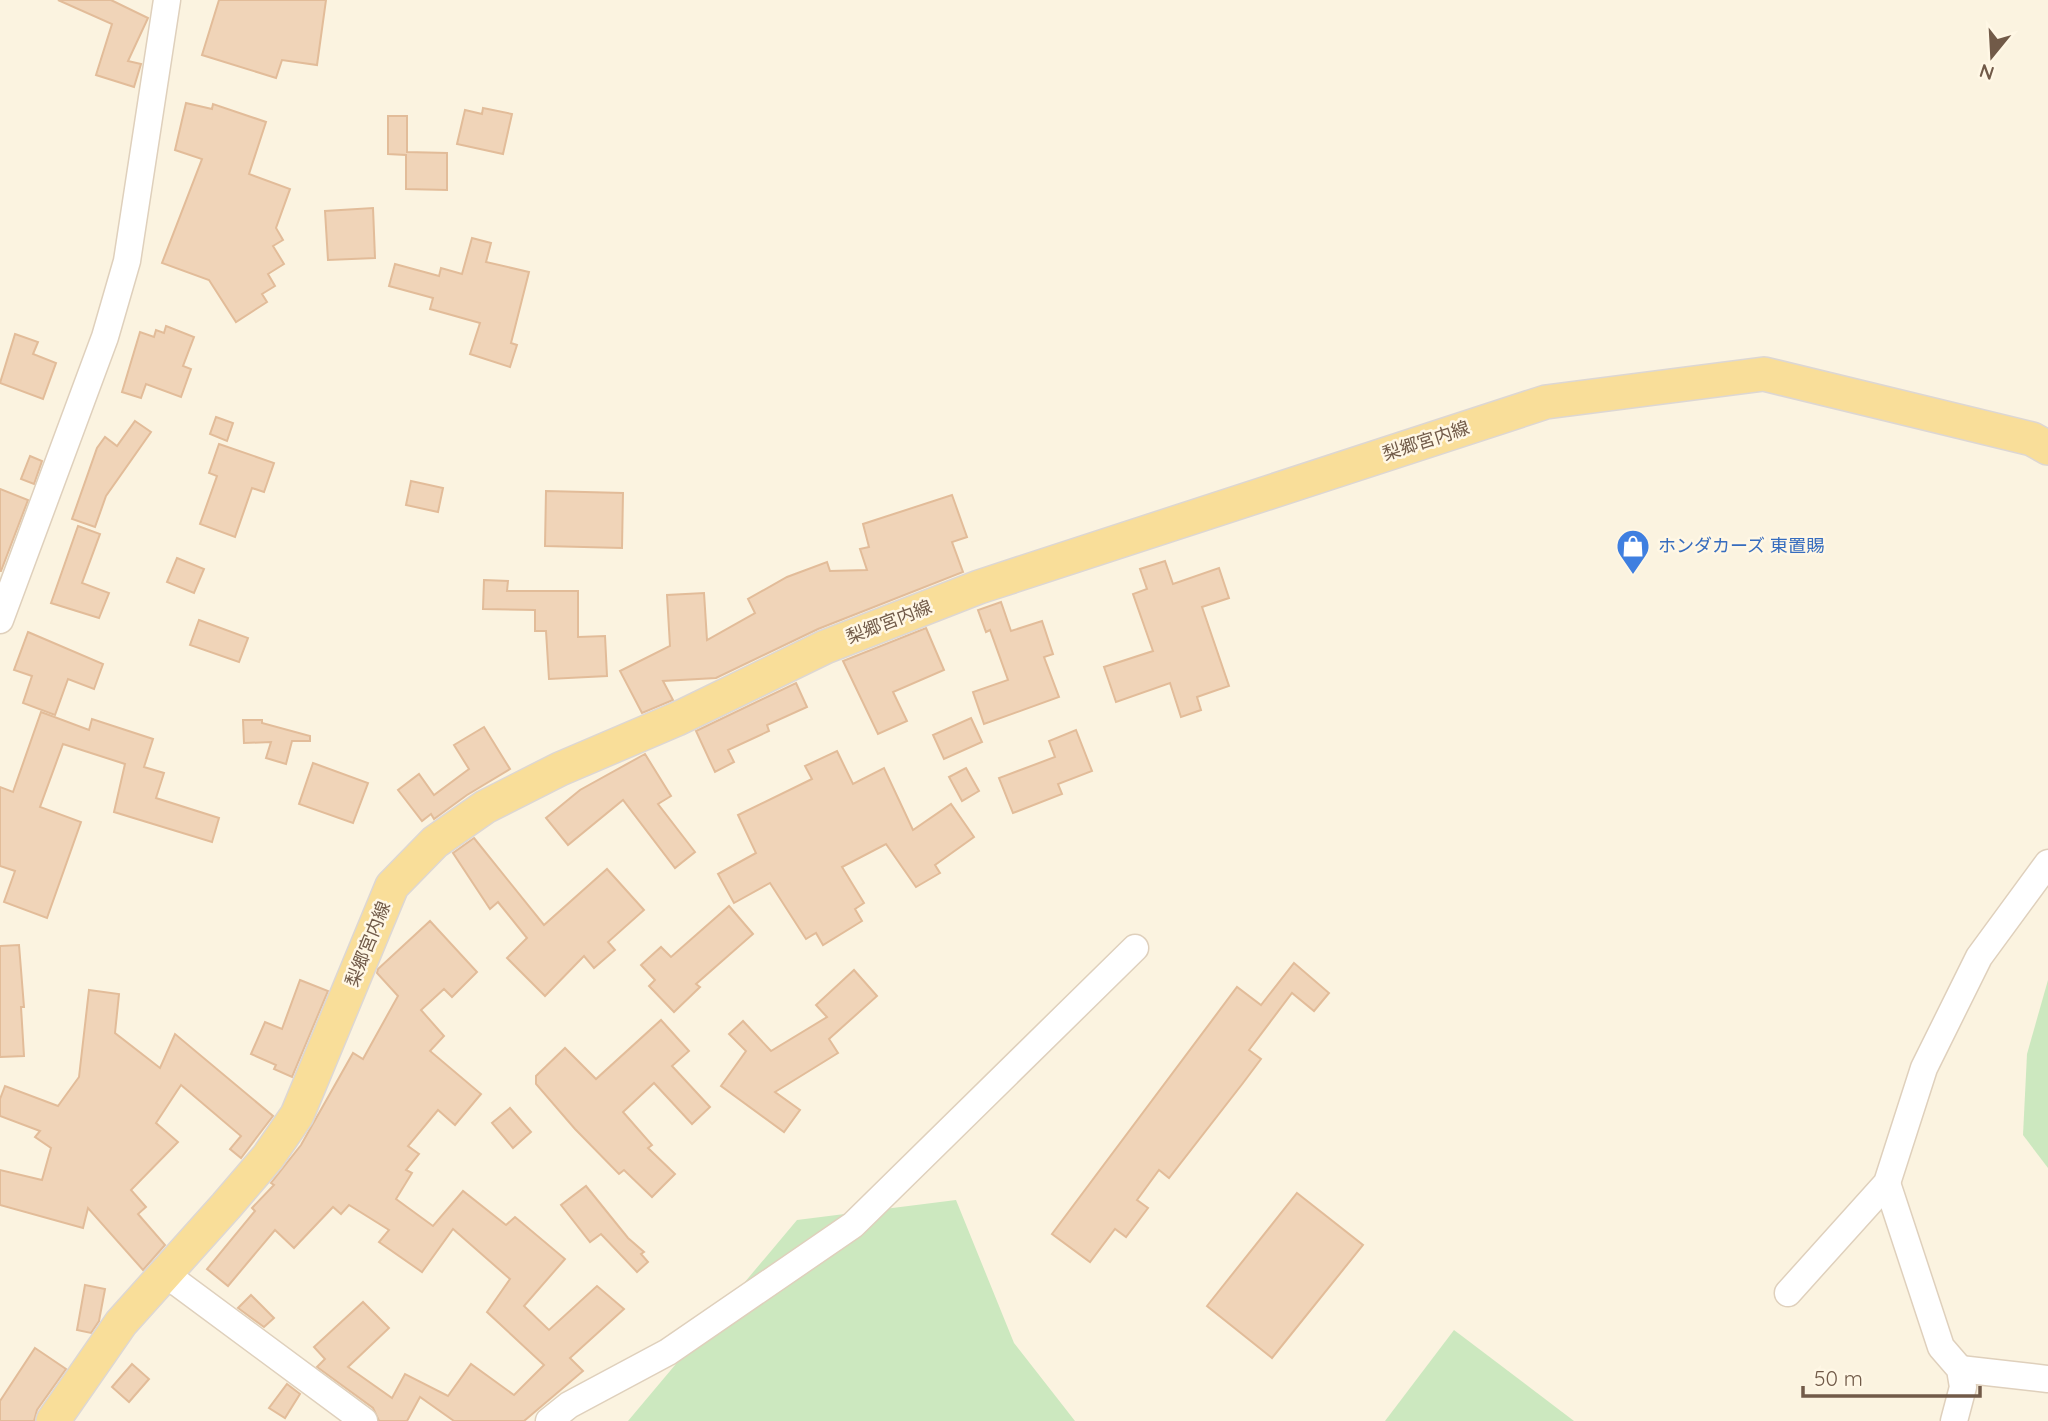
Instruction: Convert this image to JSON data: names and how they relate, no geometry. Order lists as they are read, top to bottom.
{
  "streets": {
    "main road": ["梨郷宮内線"]
  },
  "places": {
    "shop": ["ホンダカーズ 東置賜"]
  },
  "scale_bar": "50 m",
  "north": "bottom"
}
